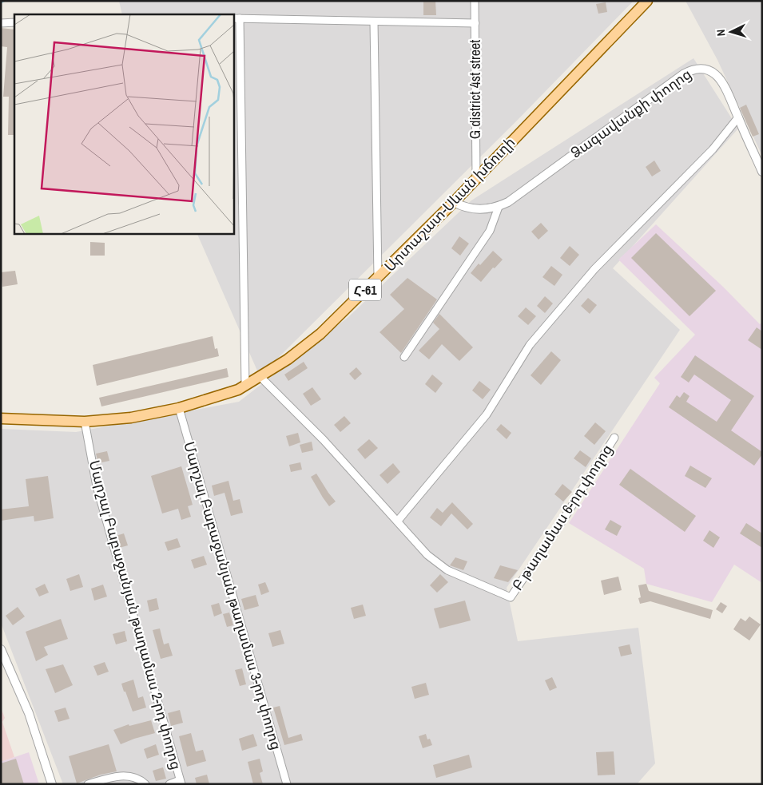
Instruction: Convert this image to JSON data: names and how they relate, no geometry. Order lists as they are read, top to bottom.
{
  "streets": {
    "main road": ["Արտաշատ-Սևան խճուղի", "Հ-61"],
    "street": [
      "G district 4st street",
      "Ձագավանքի փողոց",
      "Բ թաղամաս 6-րդ փողոց",
      "Մարշալ Բաբաջանյան թաղամաս 3-րդ փողոց",
      "Մարշալ Բաբաջանյան թաղամաս 2-րդ փողոց"
    ]
  },
  "crossings": [
    ["G district 4st street", "Արտաշատ-Սևան խճուղի"],
    ["Ձագավանքի փողոց", "Արտաշատ-Սևան խճուղի"],
    ["Արտաշատ-Սևան խճուղի", "Մարշալ Բաբաջանյան թաղամաս 3-րդ փողոց"],
    ["Արտաշատ-Սևան խճուղի", "Մարշալ Բաբաջանյան թաղամաս 2-րդ փողոց"]
  ],
  "north": "left"
}
